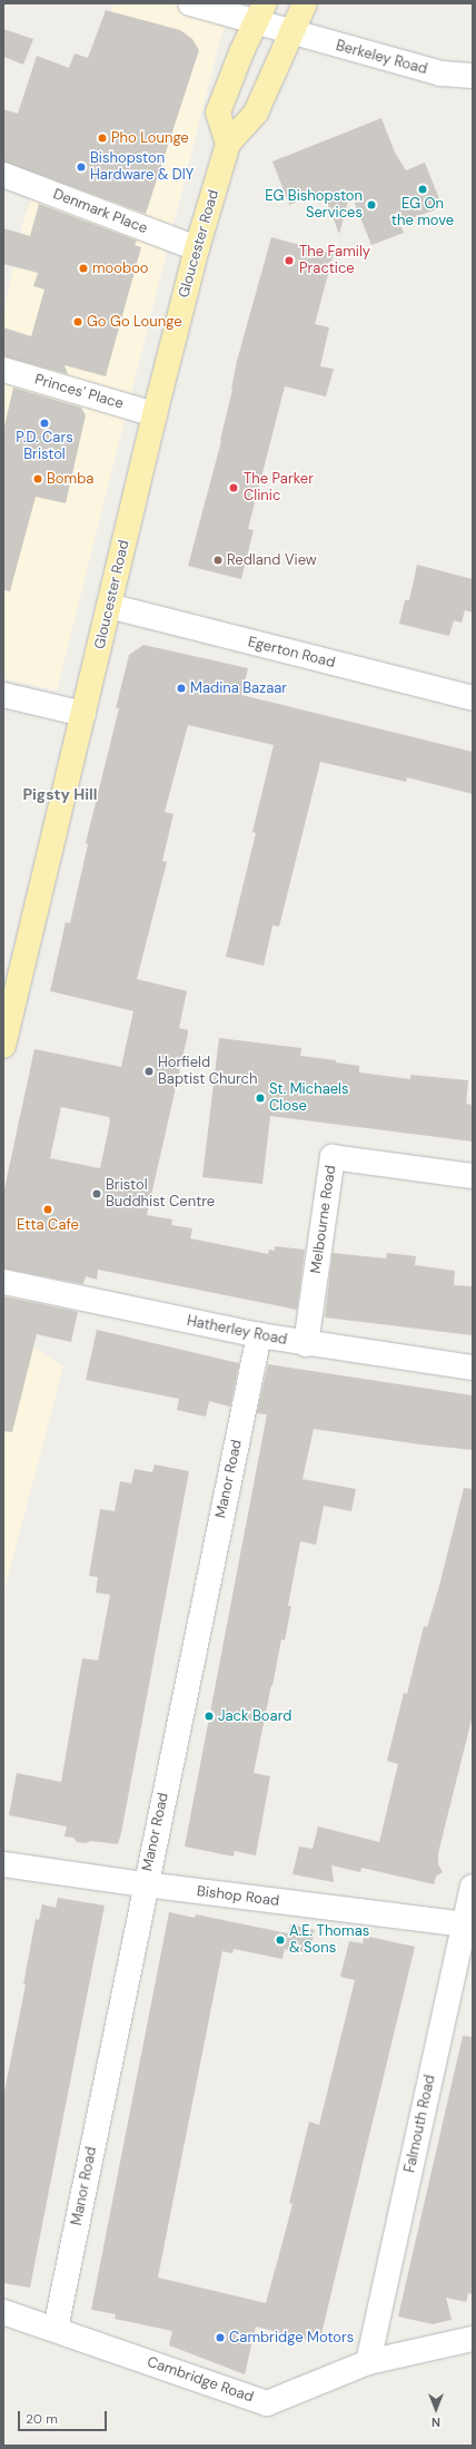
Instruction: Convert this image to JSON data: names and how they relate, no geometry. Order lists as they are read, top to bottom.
{
  "streets": {
    "main road": ["Gloucester Road"],
    "street": [
      "Berkeley Road",
      "Denmark Place",
      "Princes' Place",
      "Egerton Road",
      "Melbourne Road",
      "Hatherley Road",
      "Manor Road",
      "Bishop Road",
      "Falmouth Road",
      "Cambridge Road"
    ]
  },
  "crossings": [
    ["Berkeley Road", "Gloucester Road"],
    ["Denmark Place", "Gloucester Road"],
    ["Gloucester Road", "Princes' Place"],
    ["Gloucester Road", "Egerton Road"],
    ["Melbourne Road", "Hatherley Road"],
    ["Hatherley Road", "Manor Road"],
    ["Manor Road", "Bishop Road"],
    ["Manor Road", "Cambridge Road"],
    ["Bishop Road", "Falmouth Road"],
    ["Falmouth Road", "Cambridge Road"]
  ],
  "districts": ["Pigsty Hill"],
  "places": [
    "Pho Lounge",
    "Bishopston Hardware & DIY",
    "EG On the move",
    "EG Bishopston Services",
    "The Family Practice",
    "mooboo",
    "Go Go Lounge",
    "P.D. Cars Bristol",
    "Bomba",
    "The Parker Clinic",
    "Redland View",
    "Madina Bazaar",
    "Horfield Baptist Church",
    "St. Michaels Close",
    "Bristol Buddhist Centre",
    "Etta Cafe",
    "Jack Board",
    "A.E. Thomas & Sons",
    "Cambridge Motors"
  ],
  "scale_bar": "20 m",
  "north": "bottom"
}
